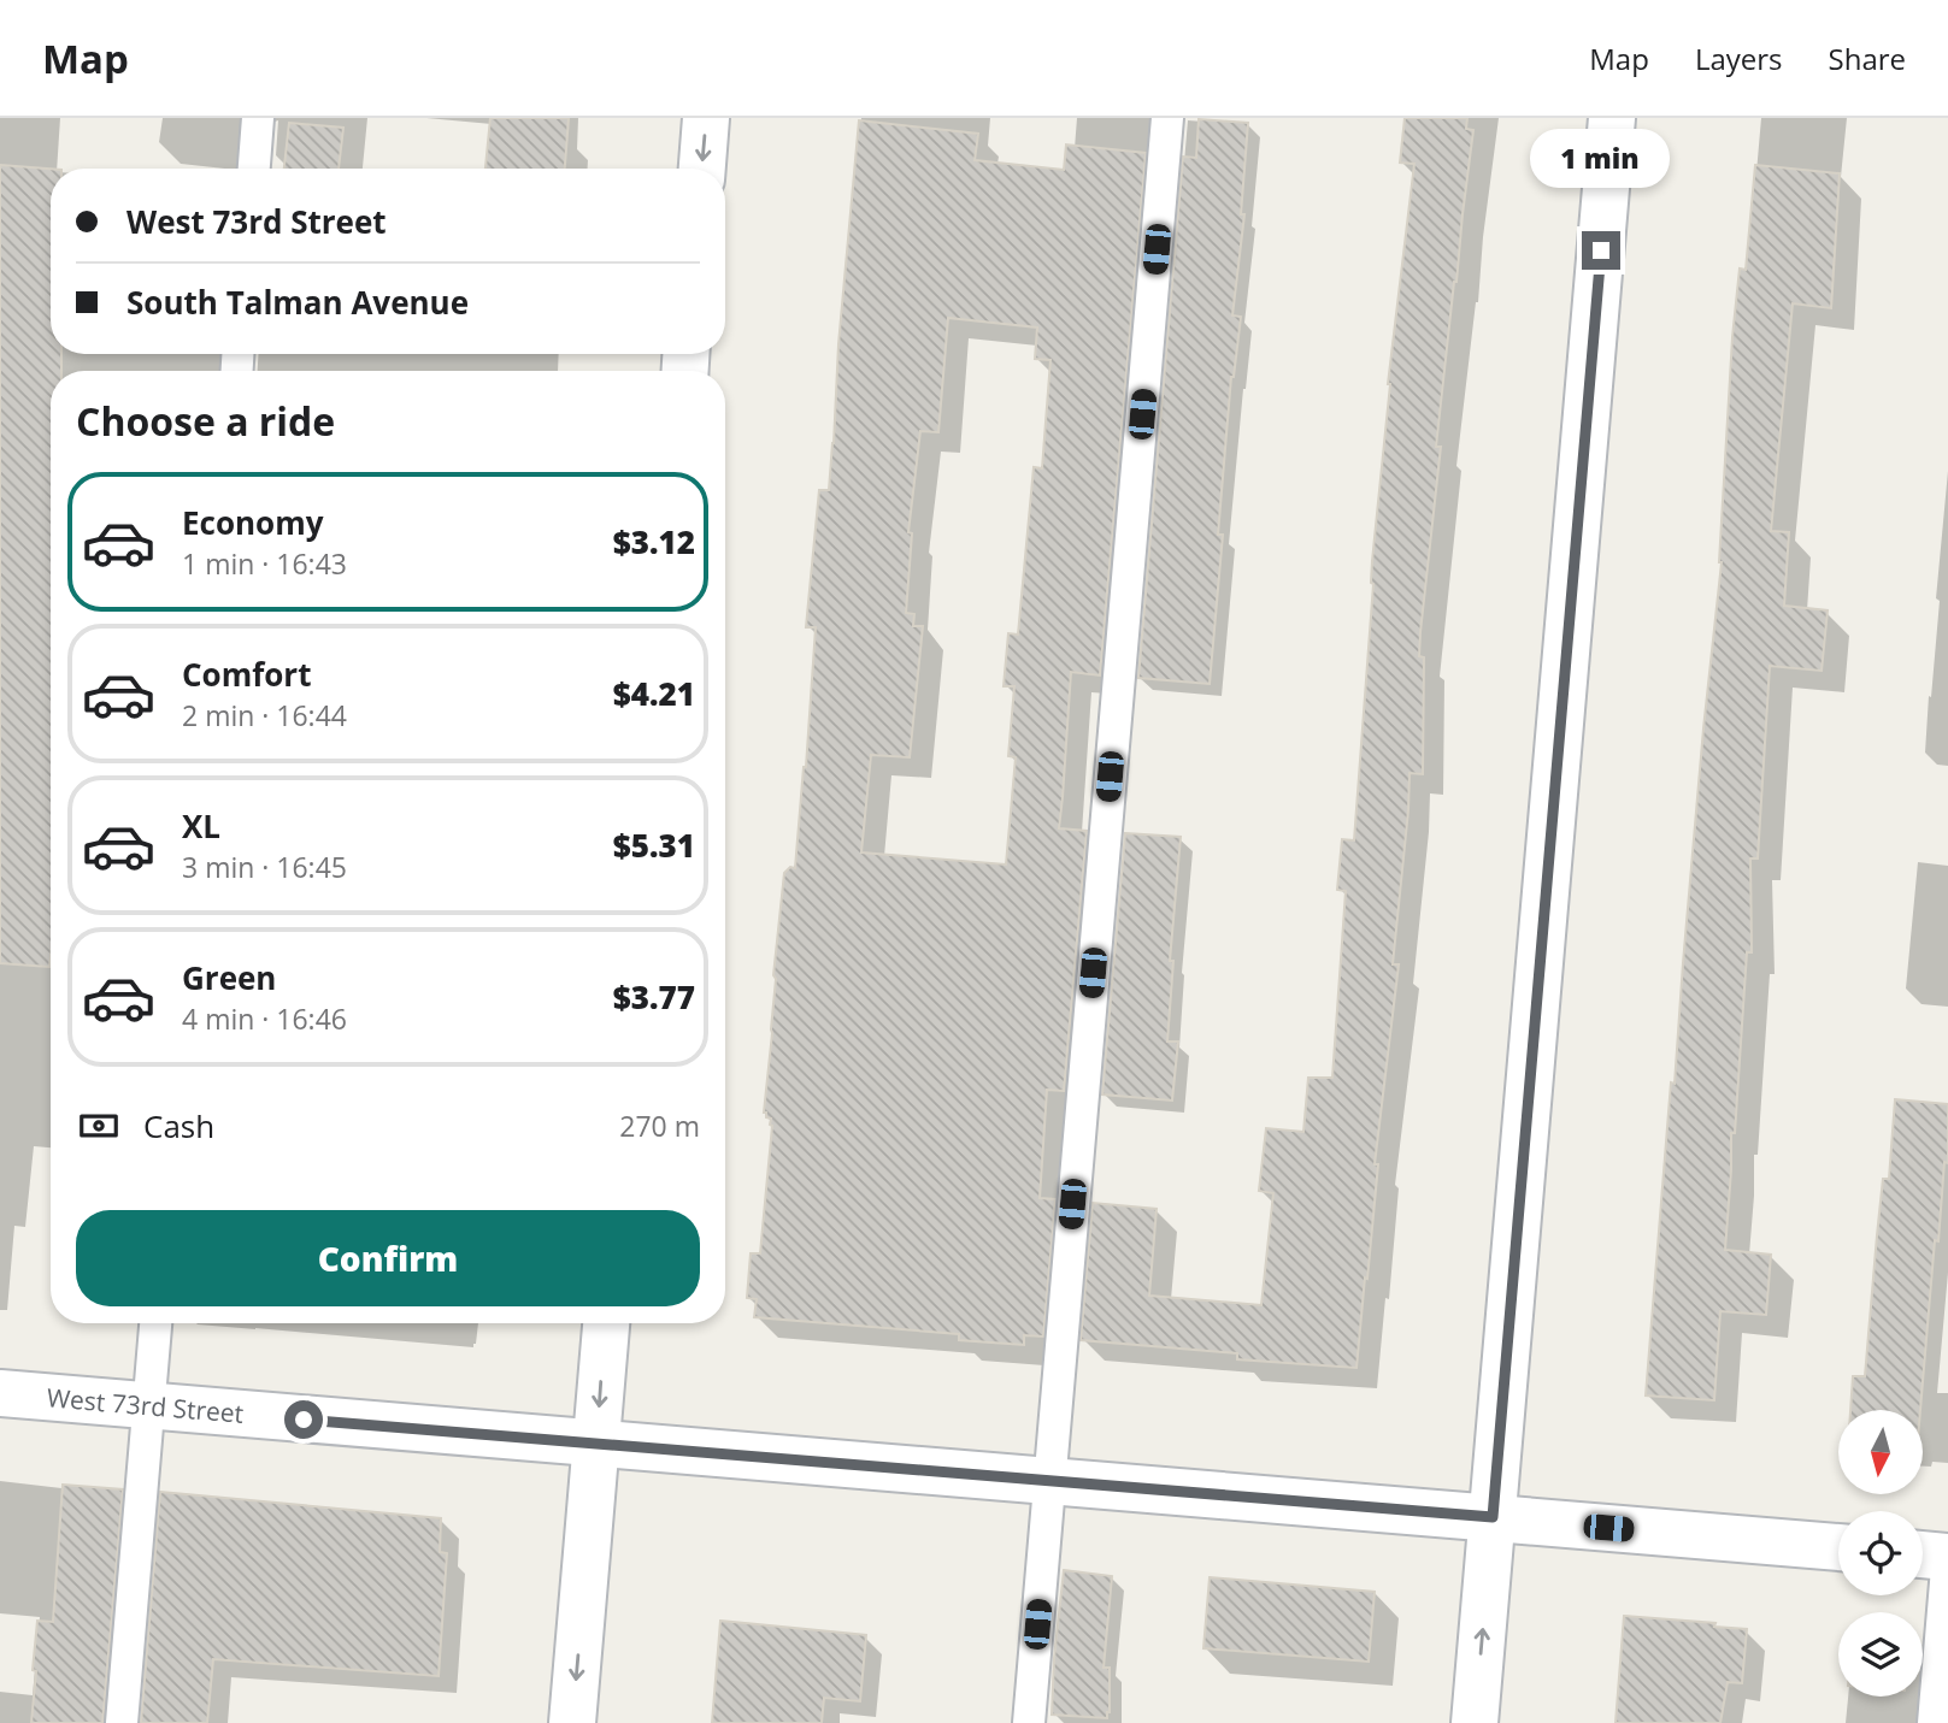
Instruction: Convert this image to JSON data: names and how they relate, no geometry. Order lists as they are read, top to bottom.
{
  "streets": {
    "street": ["West 73rd Street"]
  },
  "north": "bottom",
  "page": {
    "header": "Map",
    "nav": ["Map", "Layers", "Share"],
    "bubble": "1 min",
    "banner": ["West 73rd Street", "South Talman Avenue"],
    "heading": "Choose a ride",
    "list": [
      {
        "name": "Economy",
        "note": "1 min · 16:43",
        "value": "$3.12"
      },
      {
        "name": "Comfort",
        "note": "2 min · 16:44",
        "value": "$4.21"
      },
      {
        "name": "XL",
        "note": "3 min · 16:45",
        "value": "$5.31"
      },
      {
        "name": "Green",
        "note": "4 min · 16:46",
        "value": "$3.77"
      }
    ],
    "pay": ["Cash", "270 m"],
    "buttons": "Confirm"
  }
}
